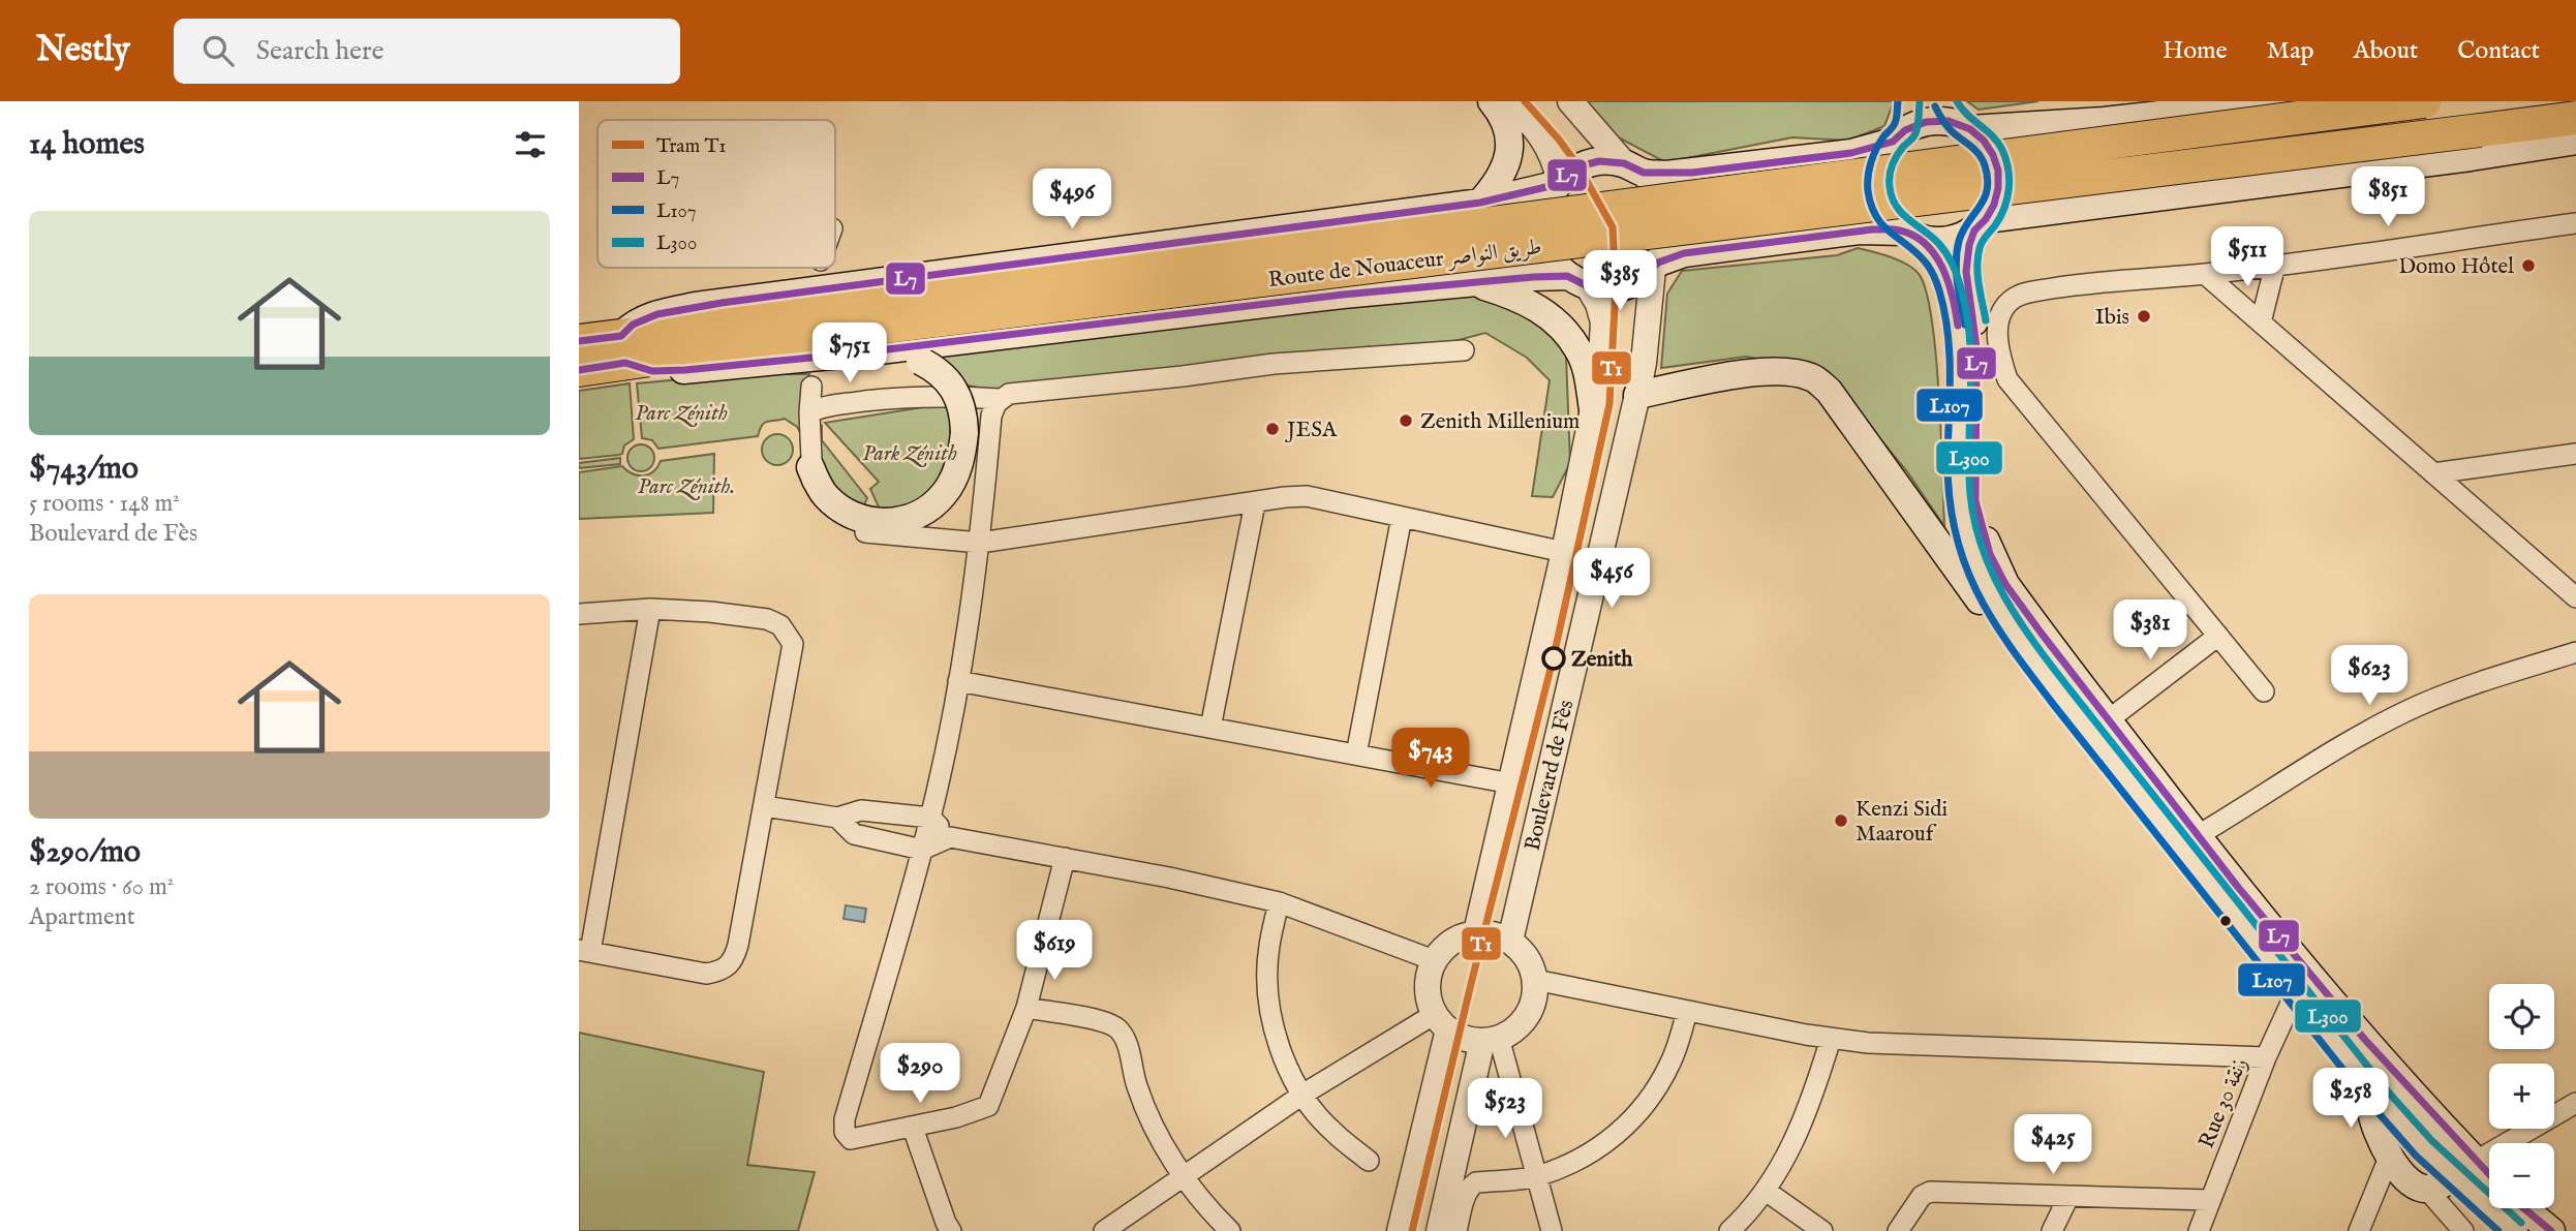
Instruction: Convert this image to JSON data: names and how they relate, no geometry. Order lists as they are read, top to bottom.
{
  "streets": {
    "highway": ["Route de Nouaceur طريق النواصر"],
    "street": ["Boulevard de Fès", "Rue 30 زنقة"]
  },
  "parks": ["Parc Zénith", "Park Zénith", "Parc Zénith."],
  "places": [
    "Domo Hôtel",
    "Ibis",
    "Zenith Millenium",
    "JESA",
    "Zenith",
    "Kenzi Sidi Maarouf"
  ],
  "lines": [
    "tram line T1",
    "transit line L107",
    "transit line L300",
    "transit line L7"
  ],
  "legend": [
    "Tram T1",
    "L7",
    "L107",
    "L300"
  ],
  "page": {
    "header": "Nestly",
    "search": "Search here",
    "nav": [
      "Home",
      "Map",
      "About",
      "Contact"
    ],
    "heading": "14 homes",
    "price": [
      "$851",
      "$496",
      "$511",
      "$385",
      "$751",
      "$456",
      "$381",
      "$623",
      "$743",
      "$619",
      "$290",
      "$258",
      "$523",
      "$425"
    ],
    "list": [
      {
        "name": "$743/mo",
        "note": "5 rooms · 148 m² · Boulevard de Fès"
      },
      {
        "name": "$290/mo",
        "note": "2 rooms · 60 m² · Apartment"
      }
    ],
    "map_buttons": ["+", "−"]
  }
}
